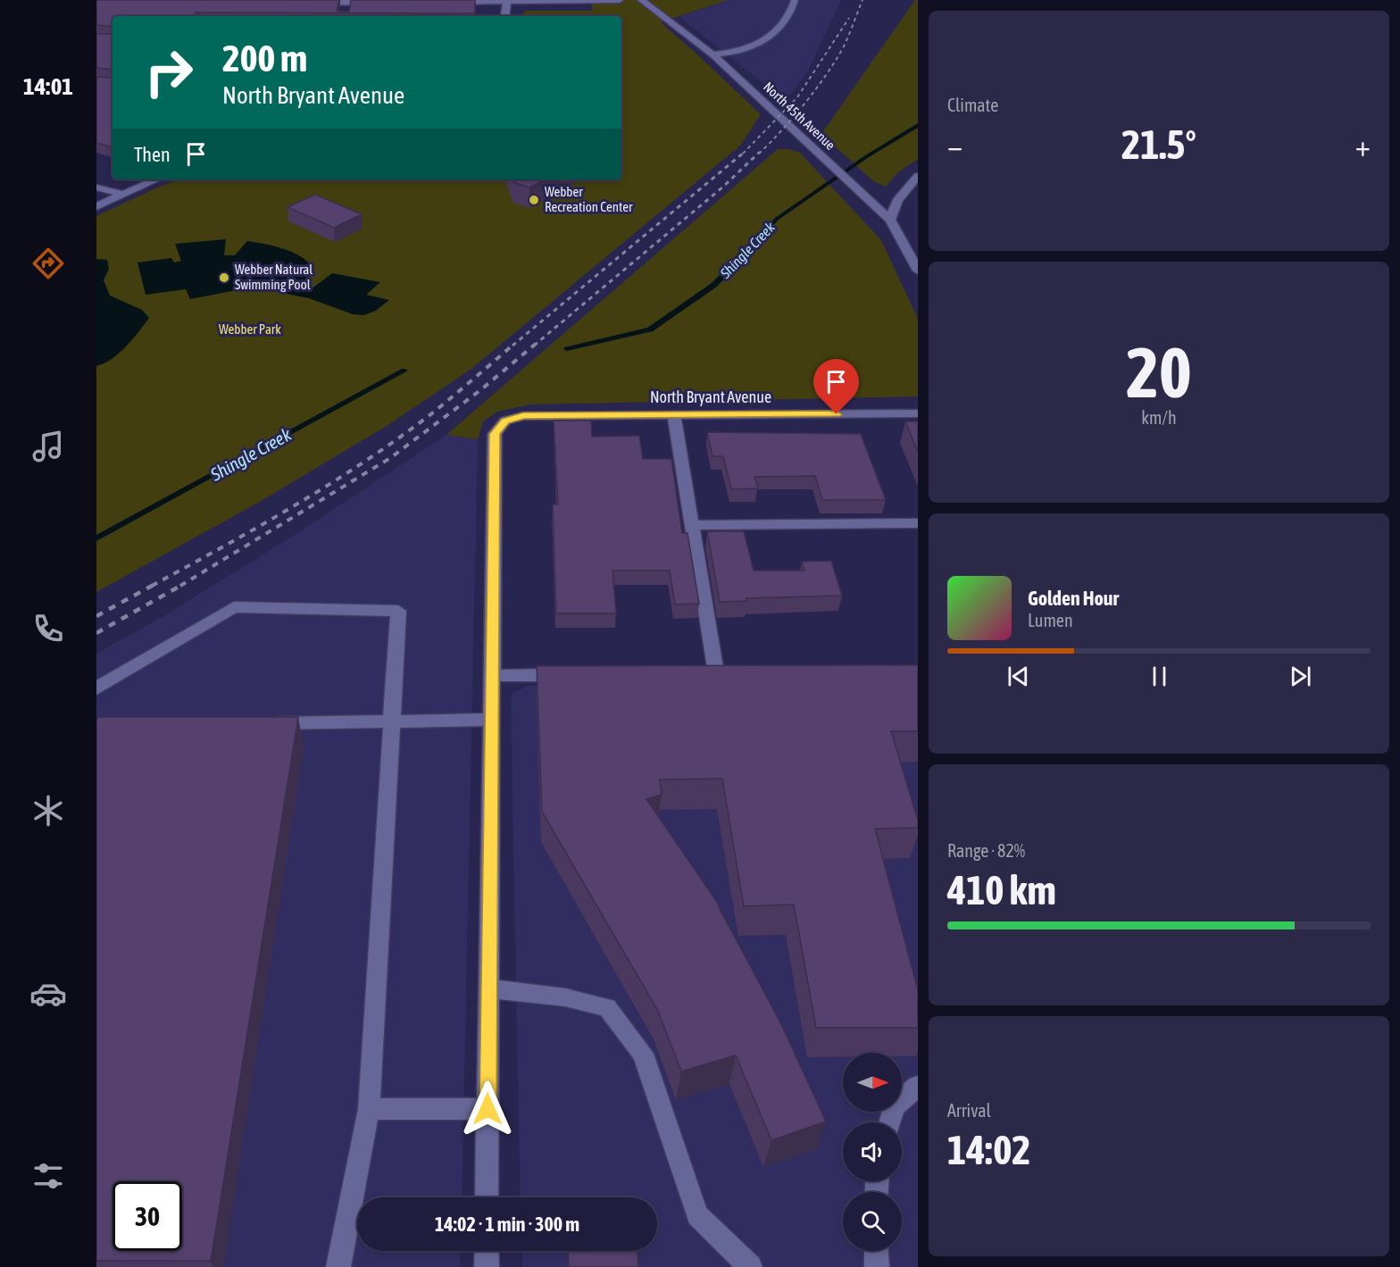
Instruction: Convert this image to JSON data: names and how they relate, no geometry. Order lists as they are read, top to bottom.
{
  "streets": {
    "street": ["North 45th Avenue", "North Bryant Avenue"]
  },
  "water": ["Shingle Creek"],
  "parks": ["Webber Park"],
  "places": ["Webber Recreation Center", "Webber Natural Swimming Pool"],
  "north": "right",
  "page": {
    "tabs": "14:01",
    "tile": [
      "Climate",
      ["20", "km/h"],
      ["Range · 82%", "410 km"],
      ["Arrival", "14:02"]
    ],
    "turn": ["200 m", "North Bryant Avenue"],
    "heat": ["−", "21.5°", "+"],
    "then": "Then",
    "song": ["Golden Hour", "Lumen"],
    "limit": "30",
    "trip": "14:02 · 1 min · 300 m"
  }
}
